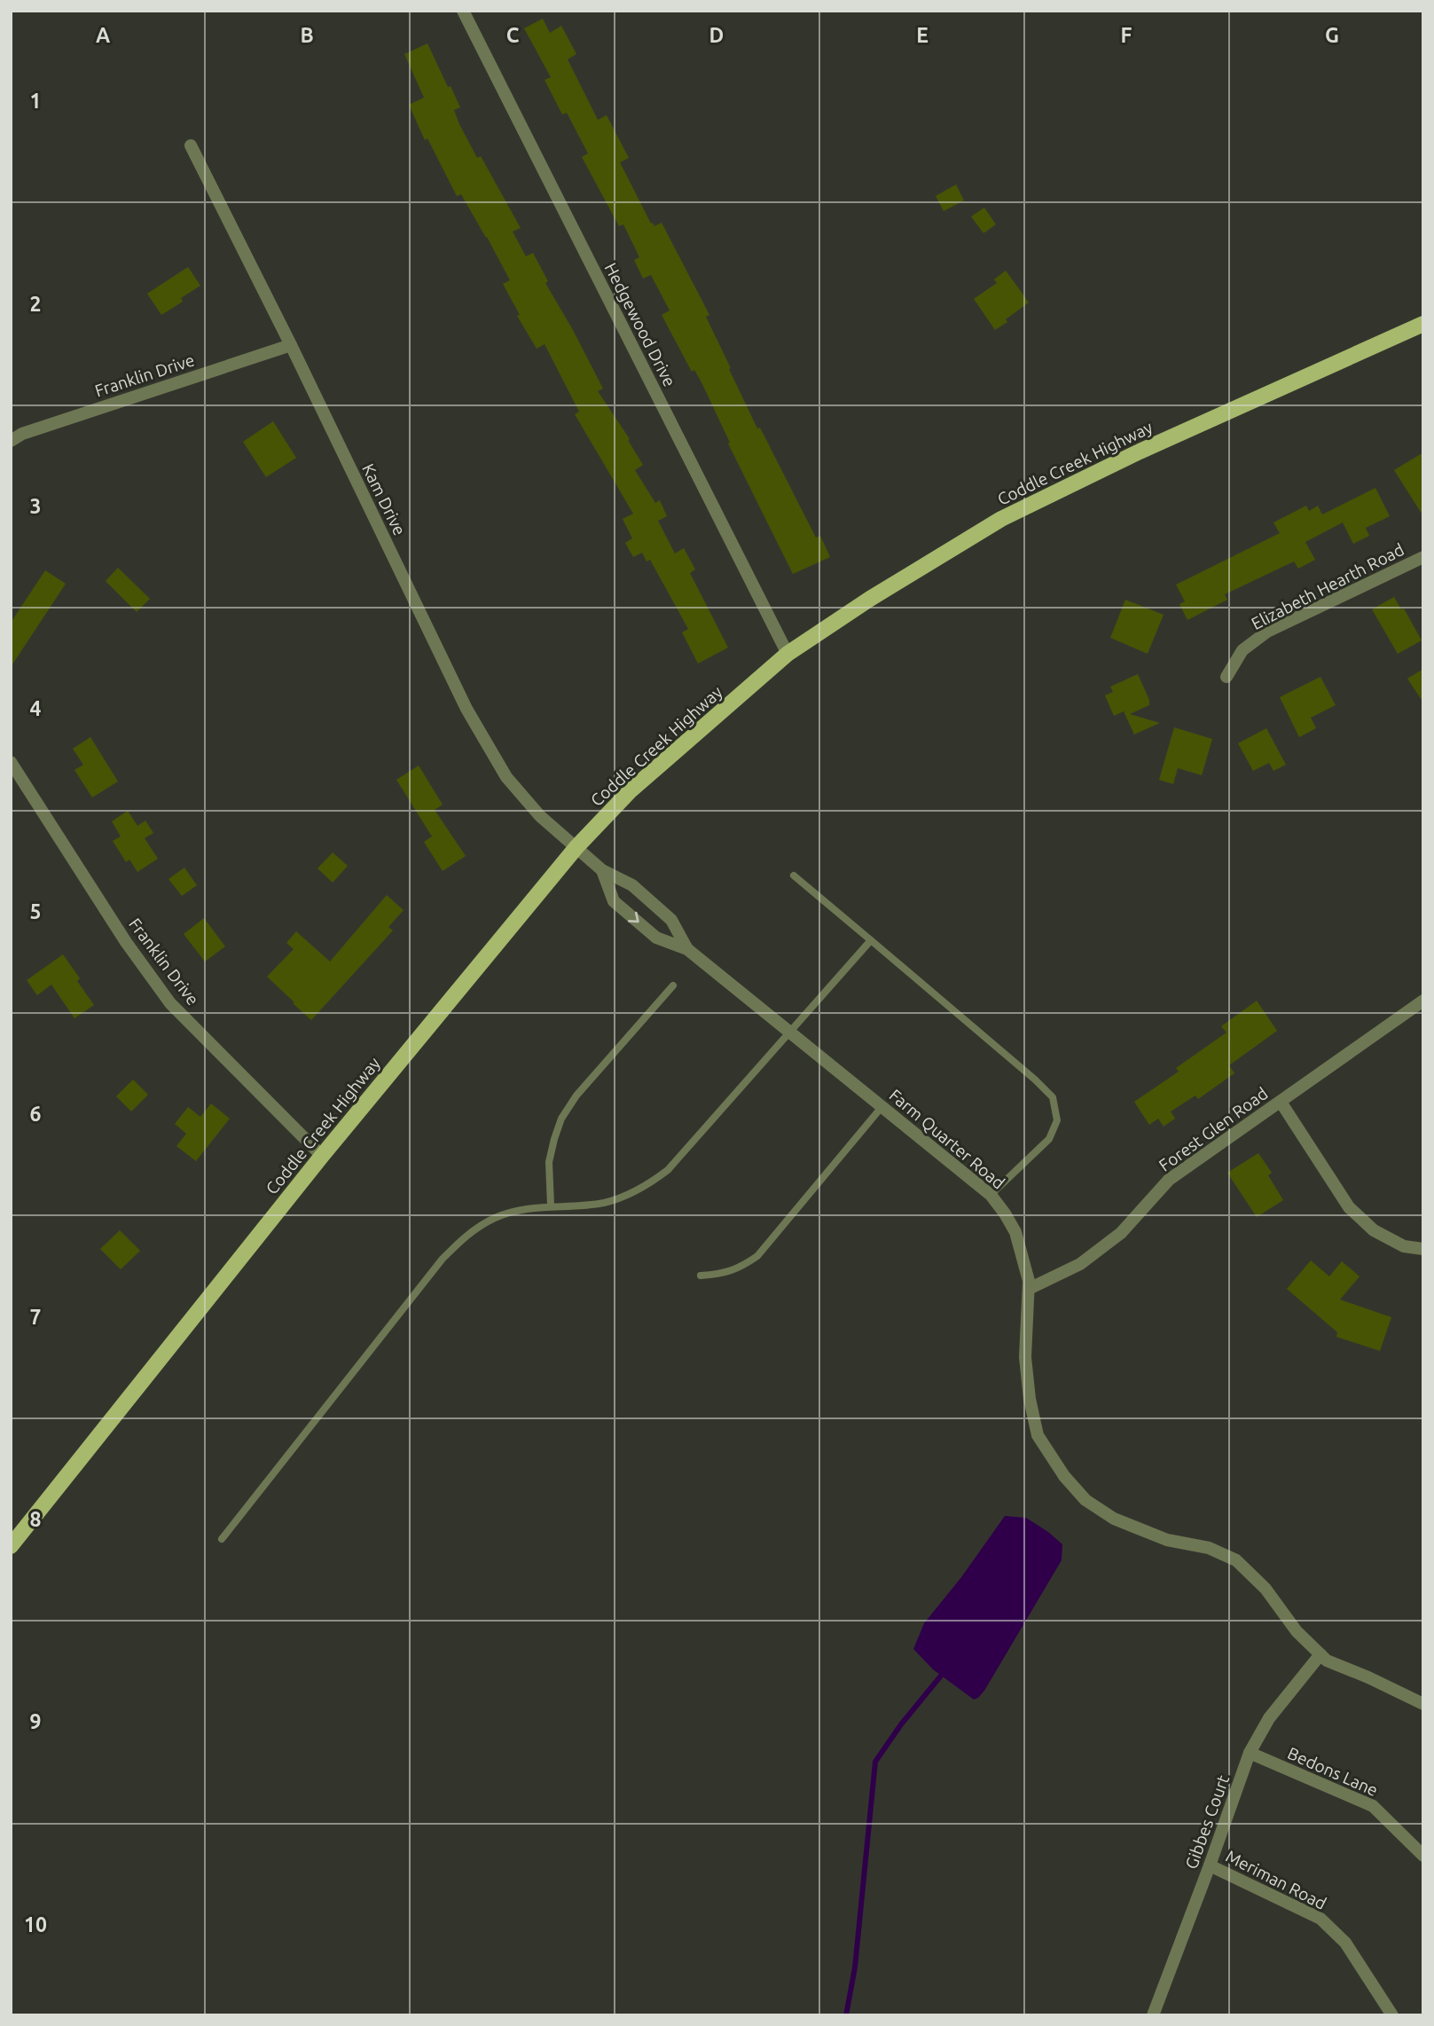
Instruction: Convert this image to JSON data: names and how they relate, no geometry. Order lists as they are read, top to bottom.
{
  "streets": {
    "main road": ["Coddle Creek Highway"],
    "street": [
      "Hedgewood Drive",
      "Franklin Drive",
      "Kam Drive",
      "Elizabeth Hearth Road",
      "Forest Glen Road",
      "Farm Quarter Road",
      "Bedons Lane",
      "Gibbes Court",
      "Meriman Road"
    ]
  },
  "crossings": [
    ["Hedgewood Drive", "Coddle Creek Highway"],
    ["Franklin Drive", "Coddle Creek Highway"],
    ["Franklin Drive", "Kam Drive"],
    ["Coddle Creek Highway", "Kam Drive"],
    ["Coddle Creek Highway", "Farm Quarter Road"],
    ["Kam Drive", "Farm Quarter Road"],
    ["Forest Glen Road", "Farm Quarter Road"],
    ["Farm Quarter Road", "Gibbes Court"],
    ["Bedons Lane", "Gibbes Court"],
    ["Gibbes Court", "Meriman Road"]
  ],
  "grid": {
    "columns": [
      "A",
      "B",
      "C",
      "D",
      "E",
      "F",
      "G"
    ],
    "rows": [
      "1",
      "2",
      "3",
      "4",
      "5",
      "6",
      "7",
      "8",
      "9",
      "10"
    ]
  }
}
